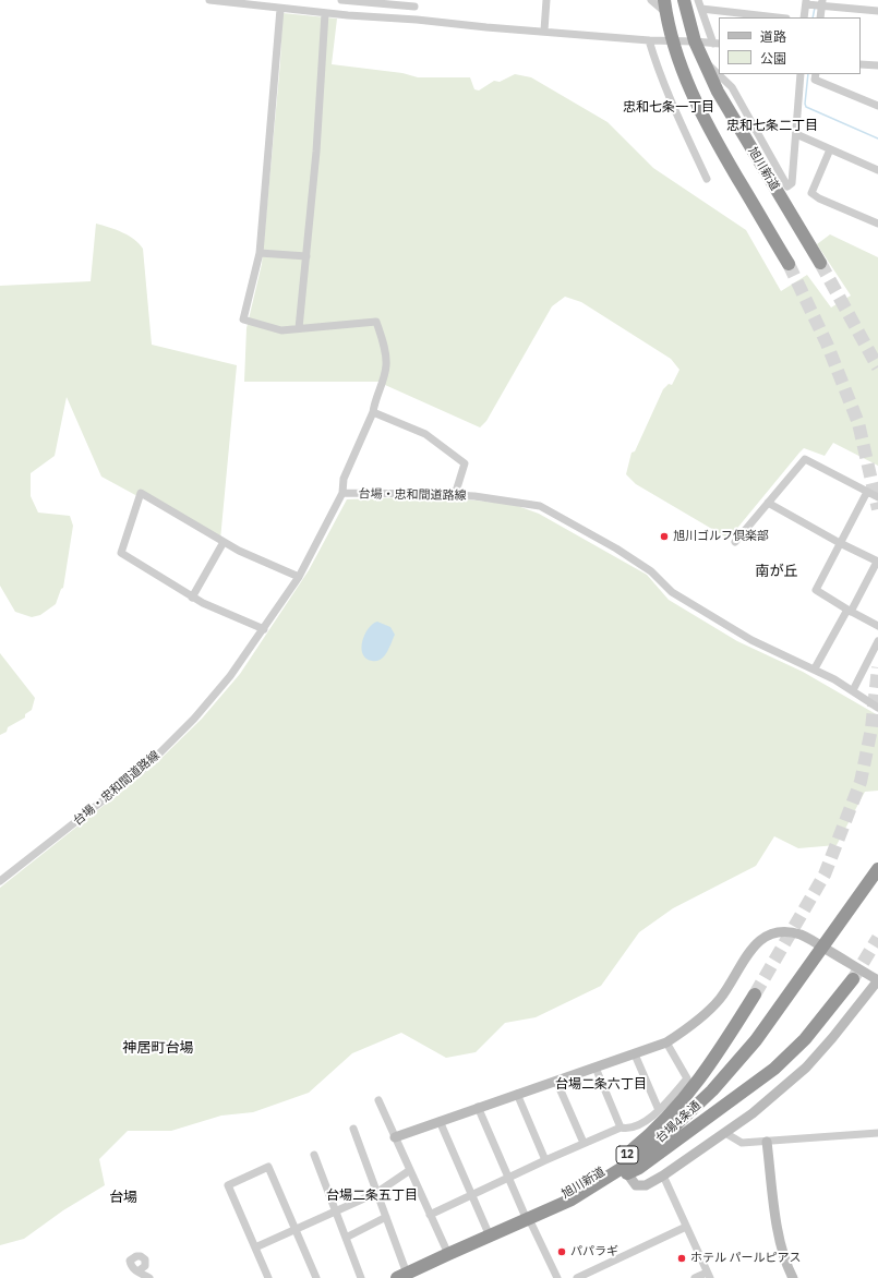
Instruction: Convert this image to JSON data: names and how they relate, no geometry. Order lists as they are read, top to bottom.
{
  "streets": {
    "highway": ["旭川新道", "台場4条通", "12"],
    "street": ["台場・忠和間道路線"]
  },
  "crossings": [
    ["台場4条通", "12"]
  ],
  "districts": [
    "忠和七条一丁目",
    "忠和七条二丁目",
    "南が丘",
    "神居町台場",
    "台場二条六丁目",
    "台場二条五丁目",
    "台場"
  ],
  "places": ["旭川ゴルフ倶楽部", "パパラギ", "ホテル パールピアス"],
  "legend": ["道路", "公園"]
}
